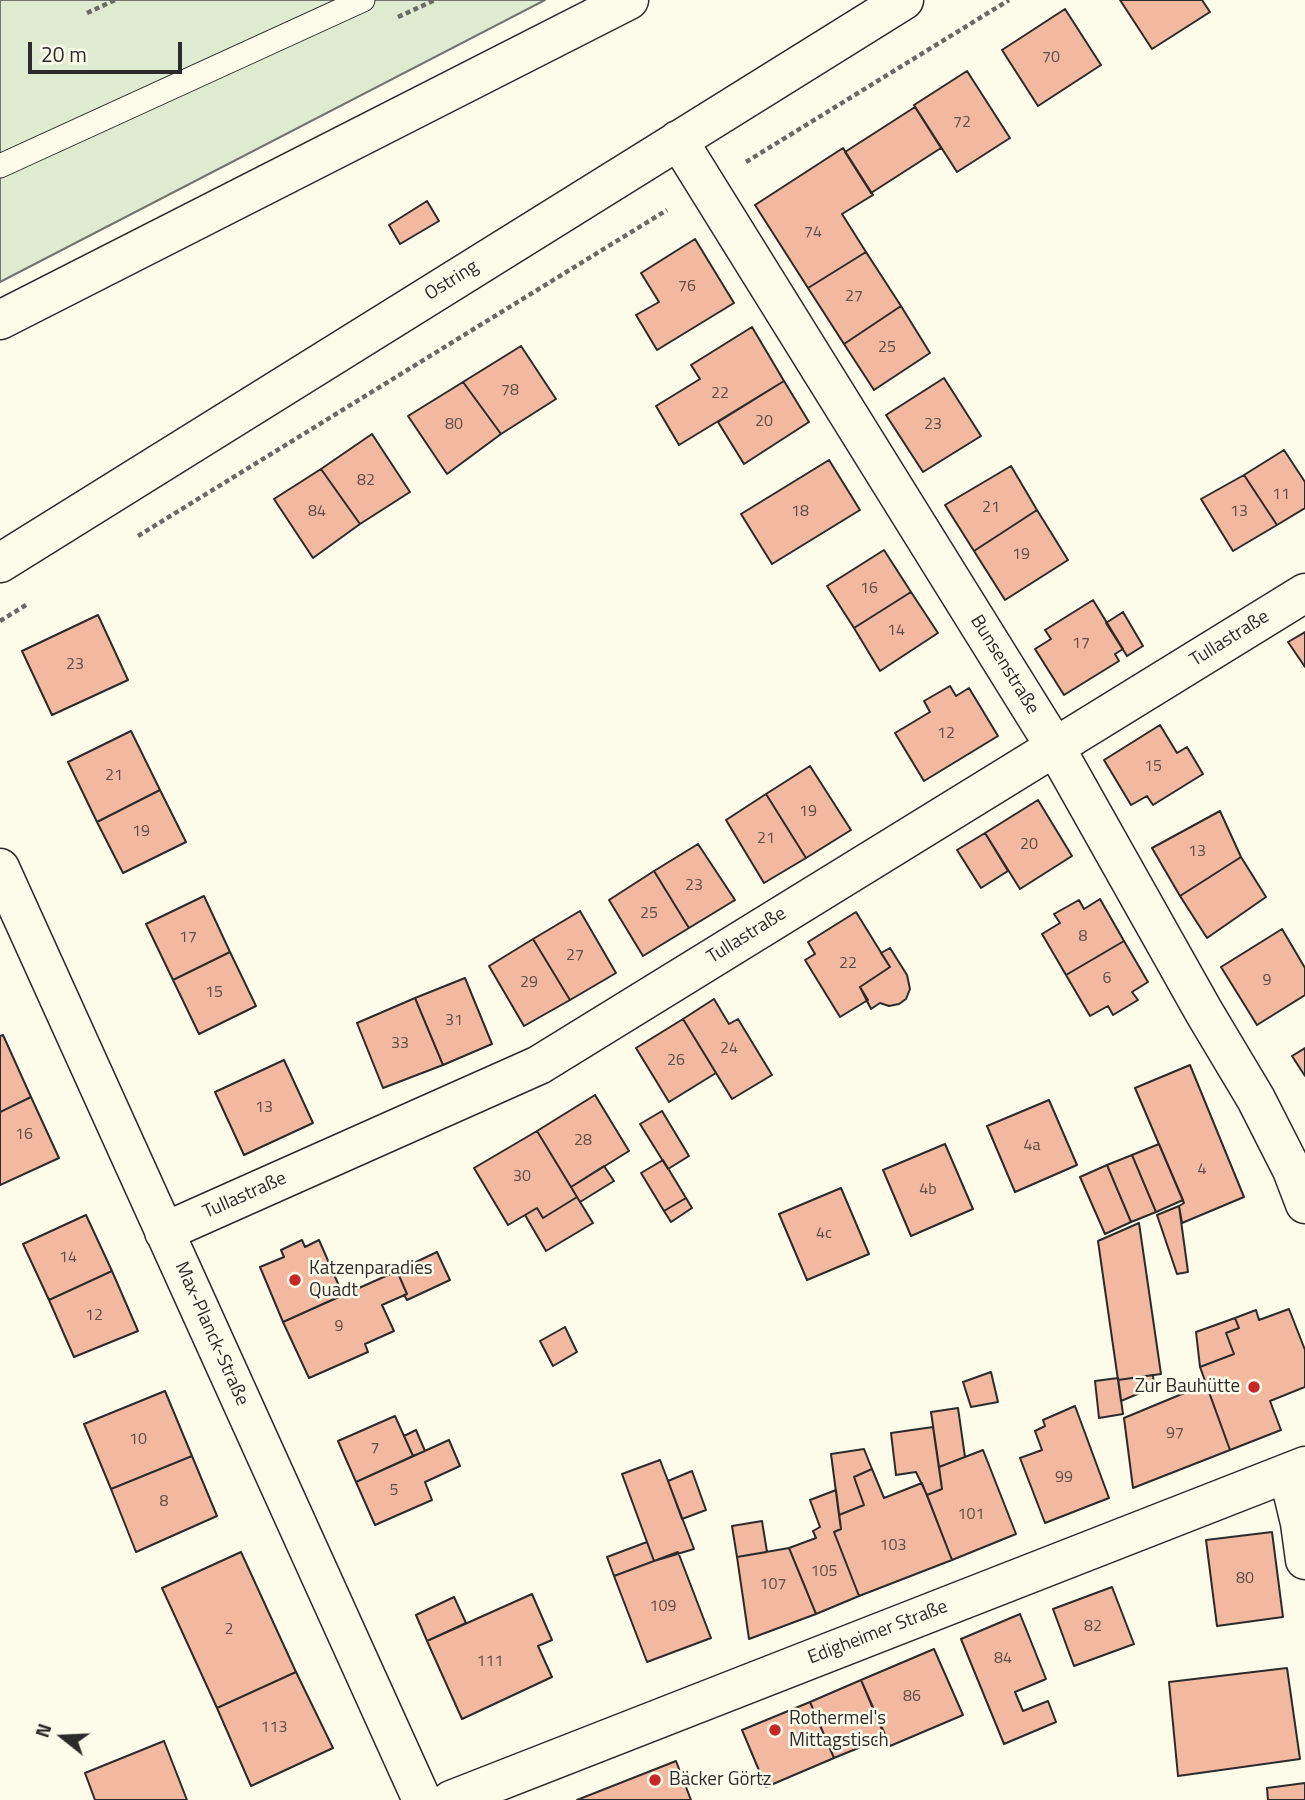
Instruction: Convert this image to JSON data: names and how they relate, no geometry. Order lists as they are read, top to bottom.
{
  "streets": {
    "street": [
      "Ostring",
      "Tullastraße",
      "Bunsenstraße",
      "Max-Planck-Straße",
      "Edigheimer Straße"
    ]
  },
  "crossings": [
    ["Ostring", "Bunsenstraße"],
    ["Tullastraße", "Bunsenstraße"],
    ["Tullastraße", "Max-Planck-Straße"]
  ],
  "places": [
    "Katzenparadies Quadt",
    "Zur Bauhütte",
    "Rothermel's Mittagstisch",
    "Bäcker Görtz"
  ],
  "house_numbers": [
    "70",
    "72",
    "74",
    "76",
    "27",
    "25",
    "78",
    "22",
    "20",
    "80",
    "23",
    "82",
    "11",
    "21",
    "84",
    "18",
    "13",
    "19",
    "16",
    "14",
    "17",
    "23",
    "12",
    "15",
    "21",
    "19",
    "19",
    "21",
    "20",
    "13",
    "23",
    "25",
    "8",
    "17",
    "27",
    "22",
    "6",
    "9",
    "29",
    "15",
    "31",
    "33",
    "24",
    "26",
    "13",
    "16",
    "28",
    "4a",
    "4",
    "30",
    "4b",
    "4c",
    "14",
    "12",
    "9",
    "97",
    "10",
    "7",
    "99",
    "5",
    "8",
    "101",
    "103",
    "105",
    "80",
    "107",
    "109",
    "82",
    "2",
    "84",
    "111",
    "86",
    "113"
  ],
  "scale_bar": "20 m",
  "north": "left"
}
